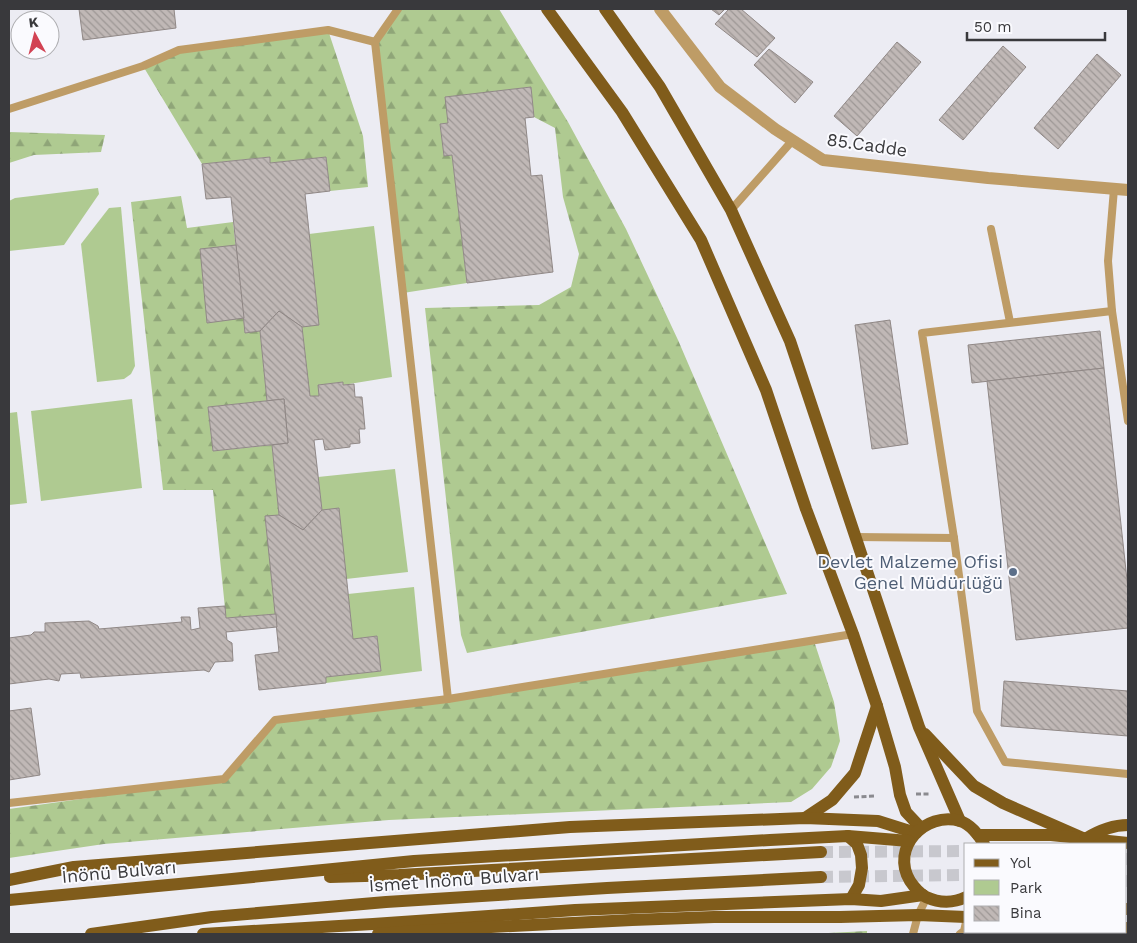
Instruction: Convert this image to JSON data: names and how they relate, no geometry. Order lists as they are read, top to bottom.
{
  "streets": {
    "main road": ["İnönü Bulvarı", "İsmet İnönü Bulvarı"],
    "street": ["85.Cadde"]
  },
  "crossings": [
    ["İnönü Bulvarı", "İsmet İnönü Bulvarı"]
  ],
  "places": ["Devlet Malzeme Ofisi Genel Müdürlüğü"],
  "legend": ["Yol", "Park", "Bina"],
  "scale_bar": "50 m",
  "north": "top"
}
